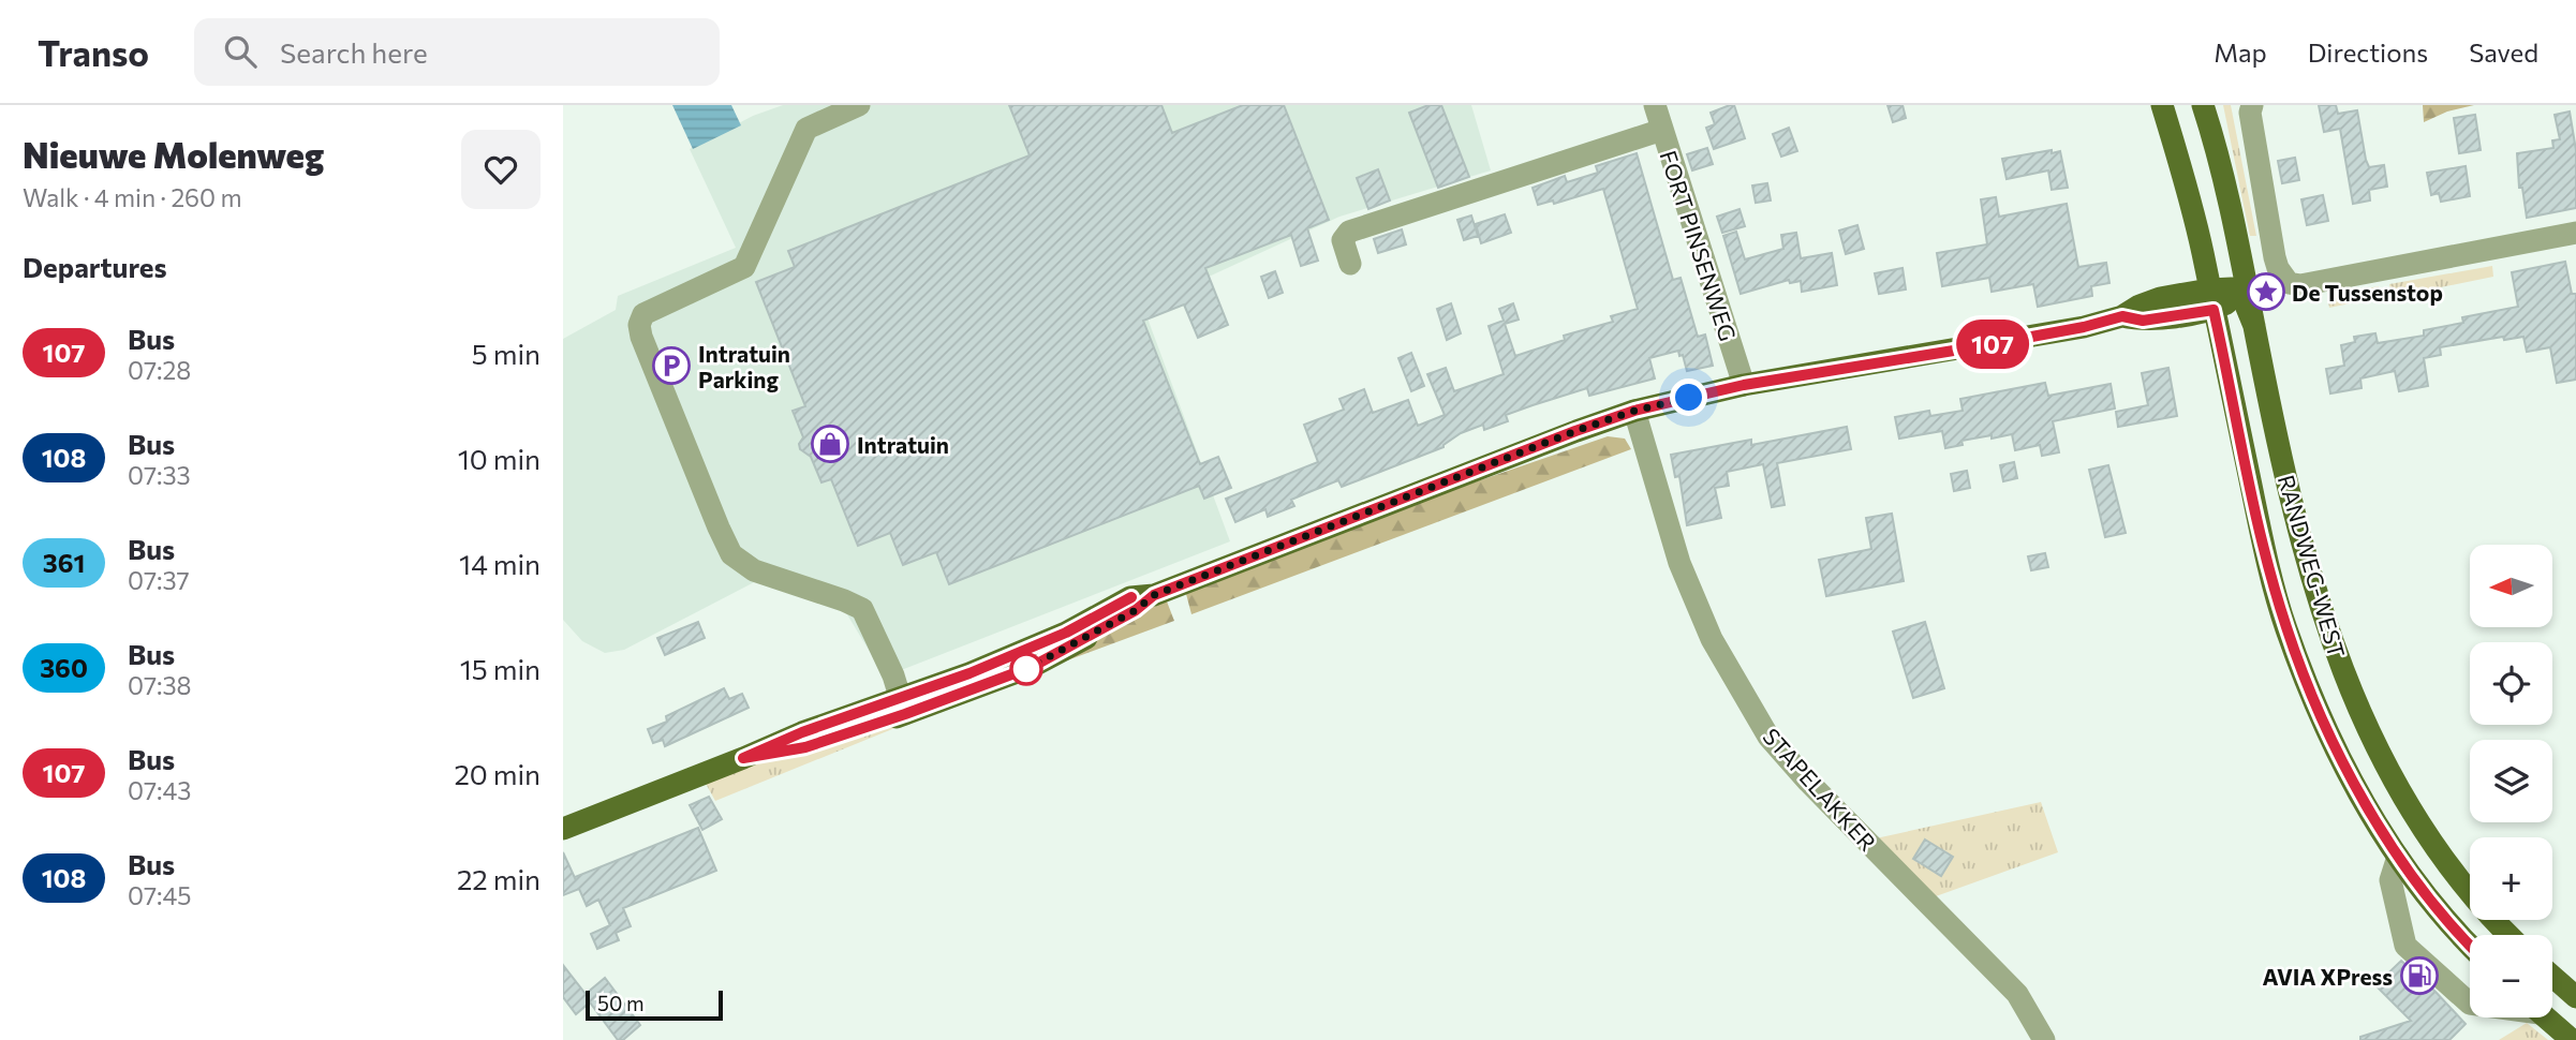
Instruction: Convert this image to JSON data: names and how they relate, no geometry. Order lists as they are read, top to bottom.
{
  "streets": {
    "main road": ["RANDWEG-WEST"],
    "street": ["FORT PINSENWEG", "STAPELAKKER"]
  },
  "places": {
    "place": ["De Tussenstop"],
    "parking": ["Intratuin Parking"],
    "shop": ["Intratuin"],
    "fuel station": ["AVIA XPress"]
  },
  "lines": ["bus line 107"],
  "scale_bar": "50 m",
  "north": "left",
  "page": {
    "header": "Transo",
    "search": "Search here",
    "nav": ["Map", "Directions", "Saved"],
    "heading": [
      ["Nieuwe Molenweg", "Walk · 4 min · 260 m"],
      "Departures"
    ],
    "on_map": "107",
    "list": [
      {
        "mark": "107",
        "name": "Bus",
        "note": "07:28",
        "value": "5 min"
      },
      {
        "mark": "108",
        "name": "Bus",
        "note": "07:33",
        "value": "10 min"
      },
      {
        "mark": "361",
        "name": "Bus",
        "note": "07:37",
        "value": "14 min"
      },
      {
        "mark": "360",
        "name": "Bus",
        "note": "07:38",
        "value": "15 min"
      },
      {
        "mark": "107",
        "name": "Bus",
        "note": "07:43",
        "value": "20 min"
      },
      {
        "mark": "108",
        "name": "Bus",
        "note": "07:45",
        "value": "22 min"
      }
    ],
    "map_buttons": ["+", "−"],
    "scale": "50 m"
  }
}
